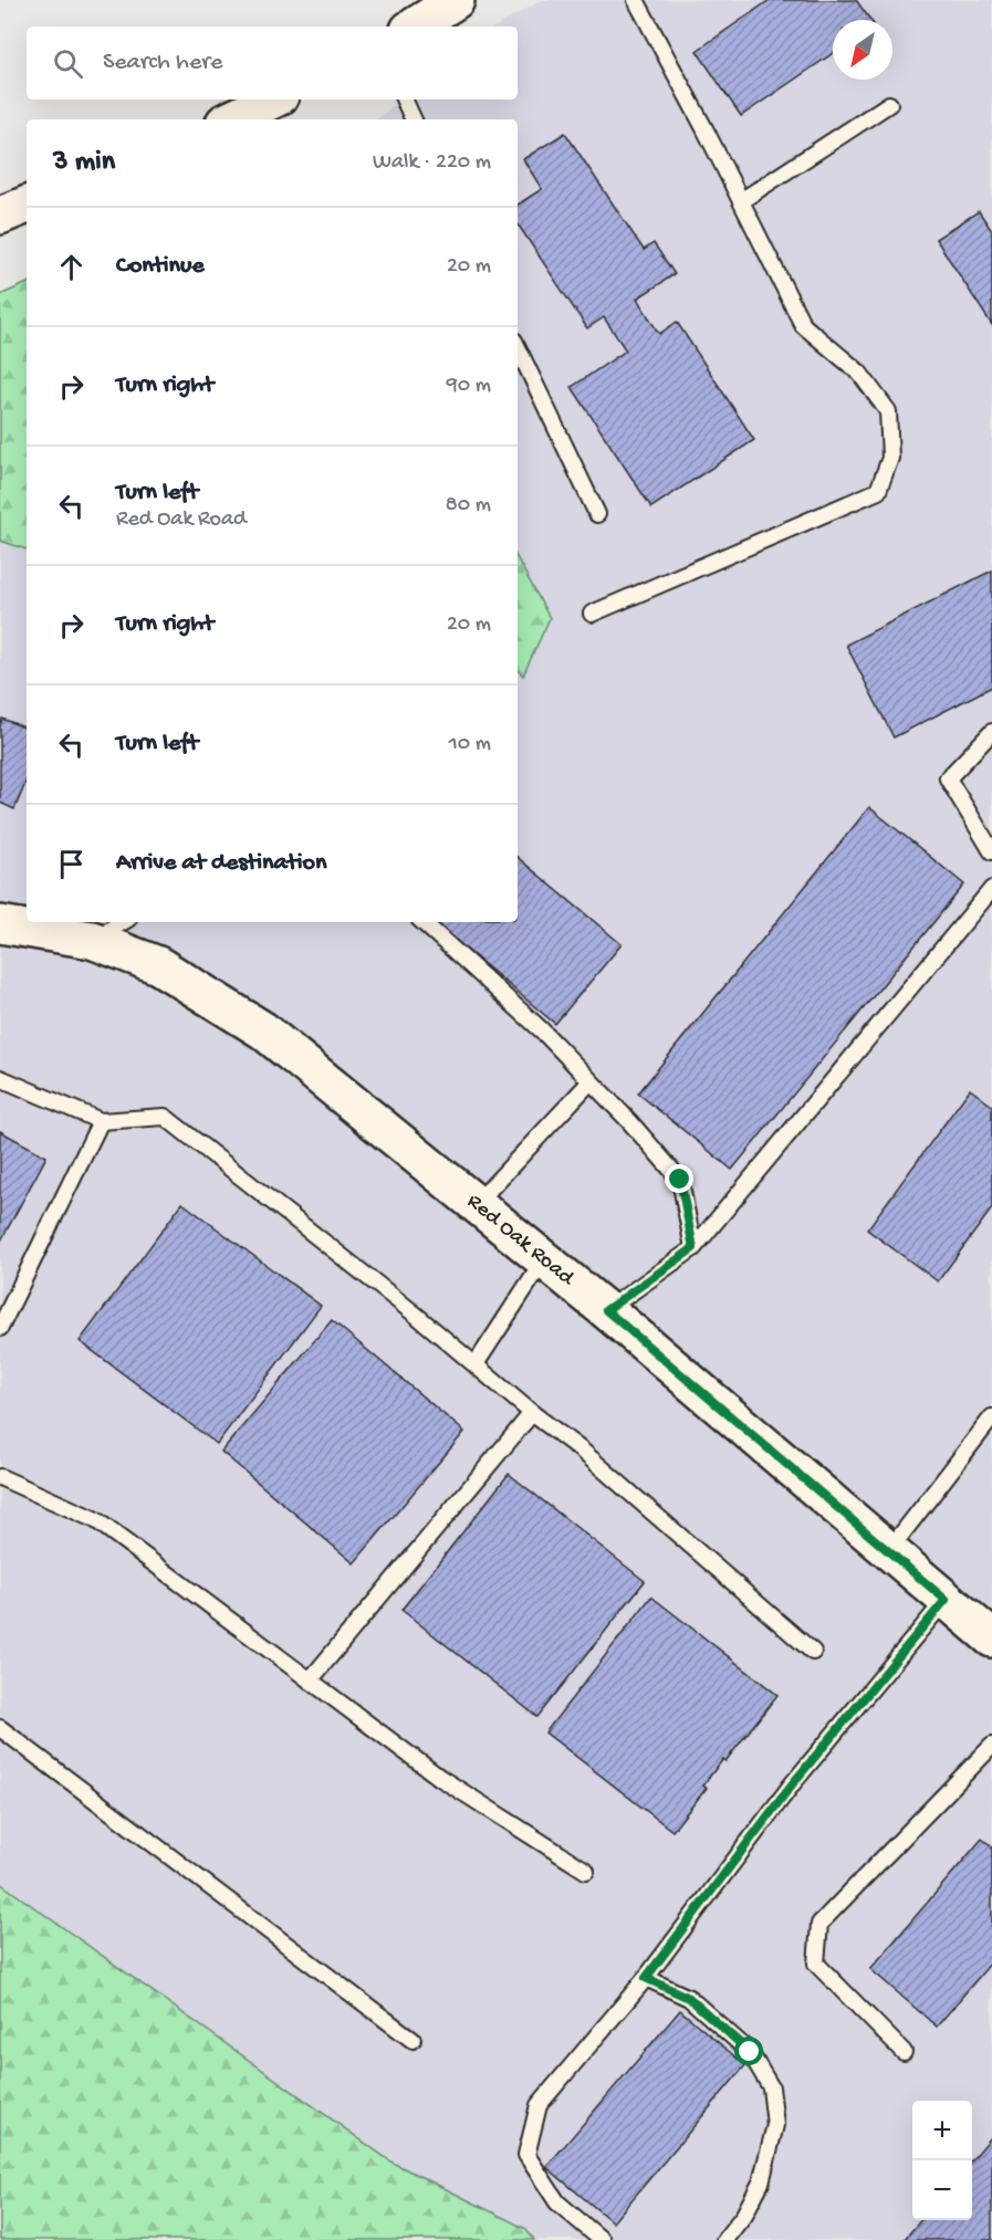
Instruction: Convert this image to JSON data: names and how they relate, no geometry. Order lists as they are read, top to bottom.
{
  "streets": {
    "street": ["Red Oak Road"]
  },
  "north": "bottom left",
  "page": {
    "search": "Search here",
    "heading": ["3 min", "Walk · 220 m"],
    "list": [
      ["Continue", "20 m"],
      ["Turn right", "90 m"],
      ["Turn left", "Red Oak Road", "80 m"],
      ["Turn right", "20 m"],
      ["Turn left", "10 m"],
      "Arrive at destination"
    ],
    "map_buttons": ["+", "−"]
  }
}
